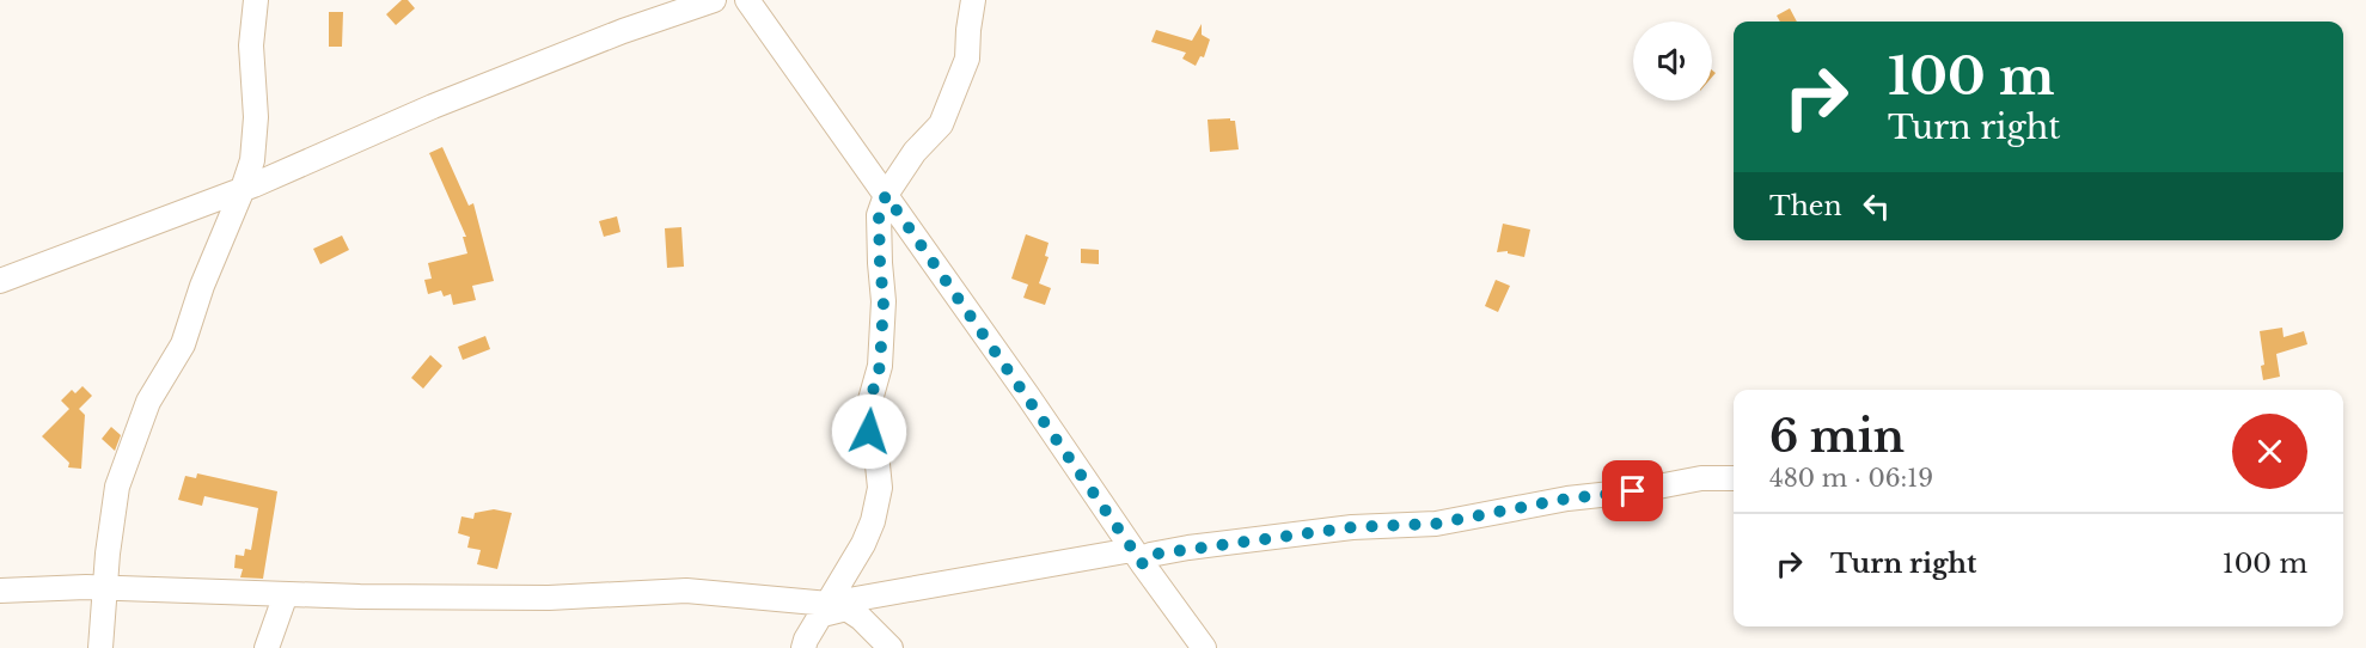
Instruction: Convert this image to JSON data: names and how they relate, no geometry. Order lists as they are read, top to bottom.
{
  "page": {
    "turn": ["100 m", "Turn right"],
    "then": "Then",
    "heading": ["6 min", "480 m · 06:19"],
    "list": [
      {
        "name": "Turn right",
        "value": "100 m"
      }
    ]
  }
}
